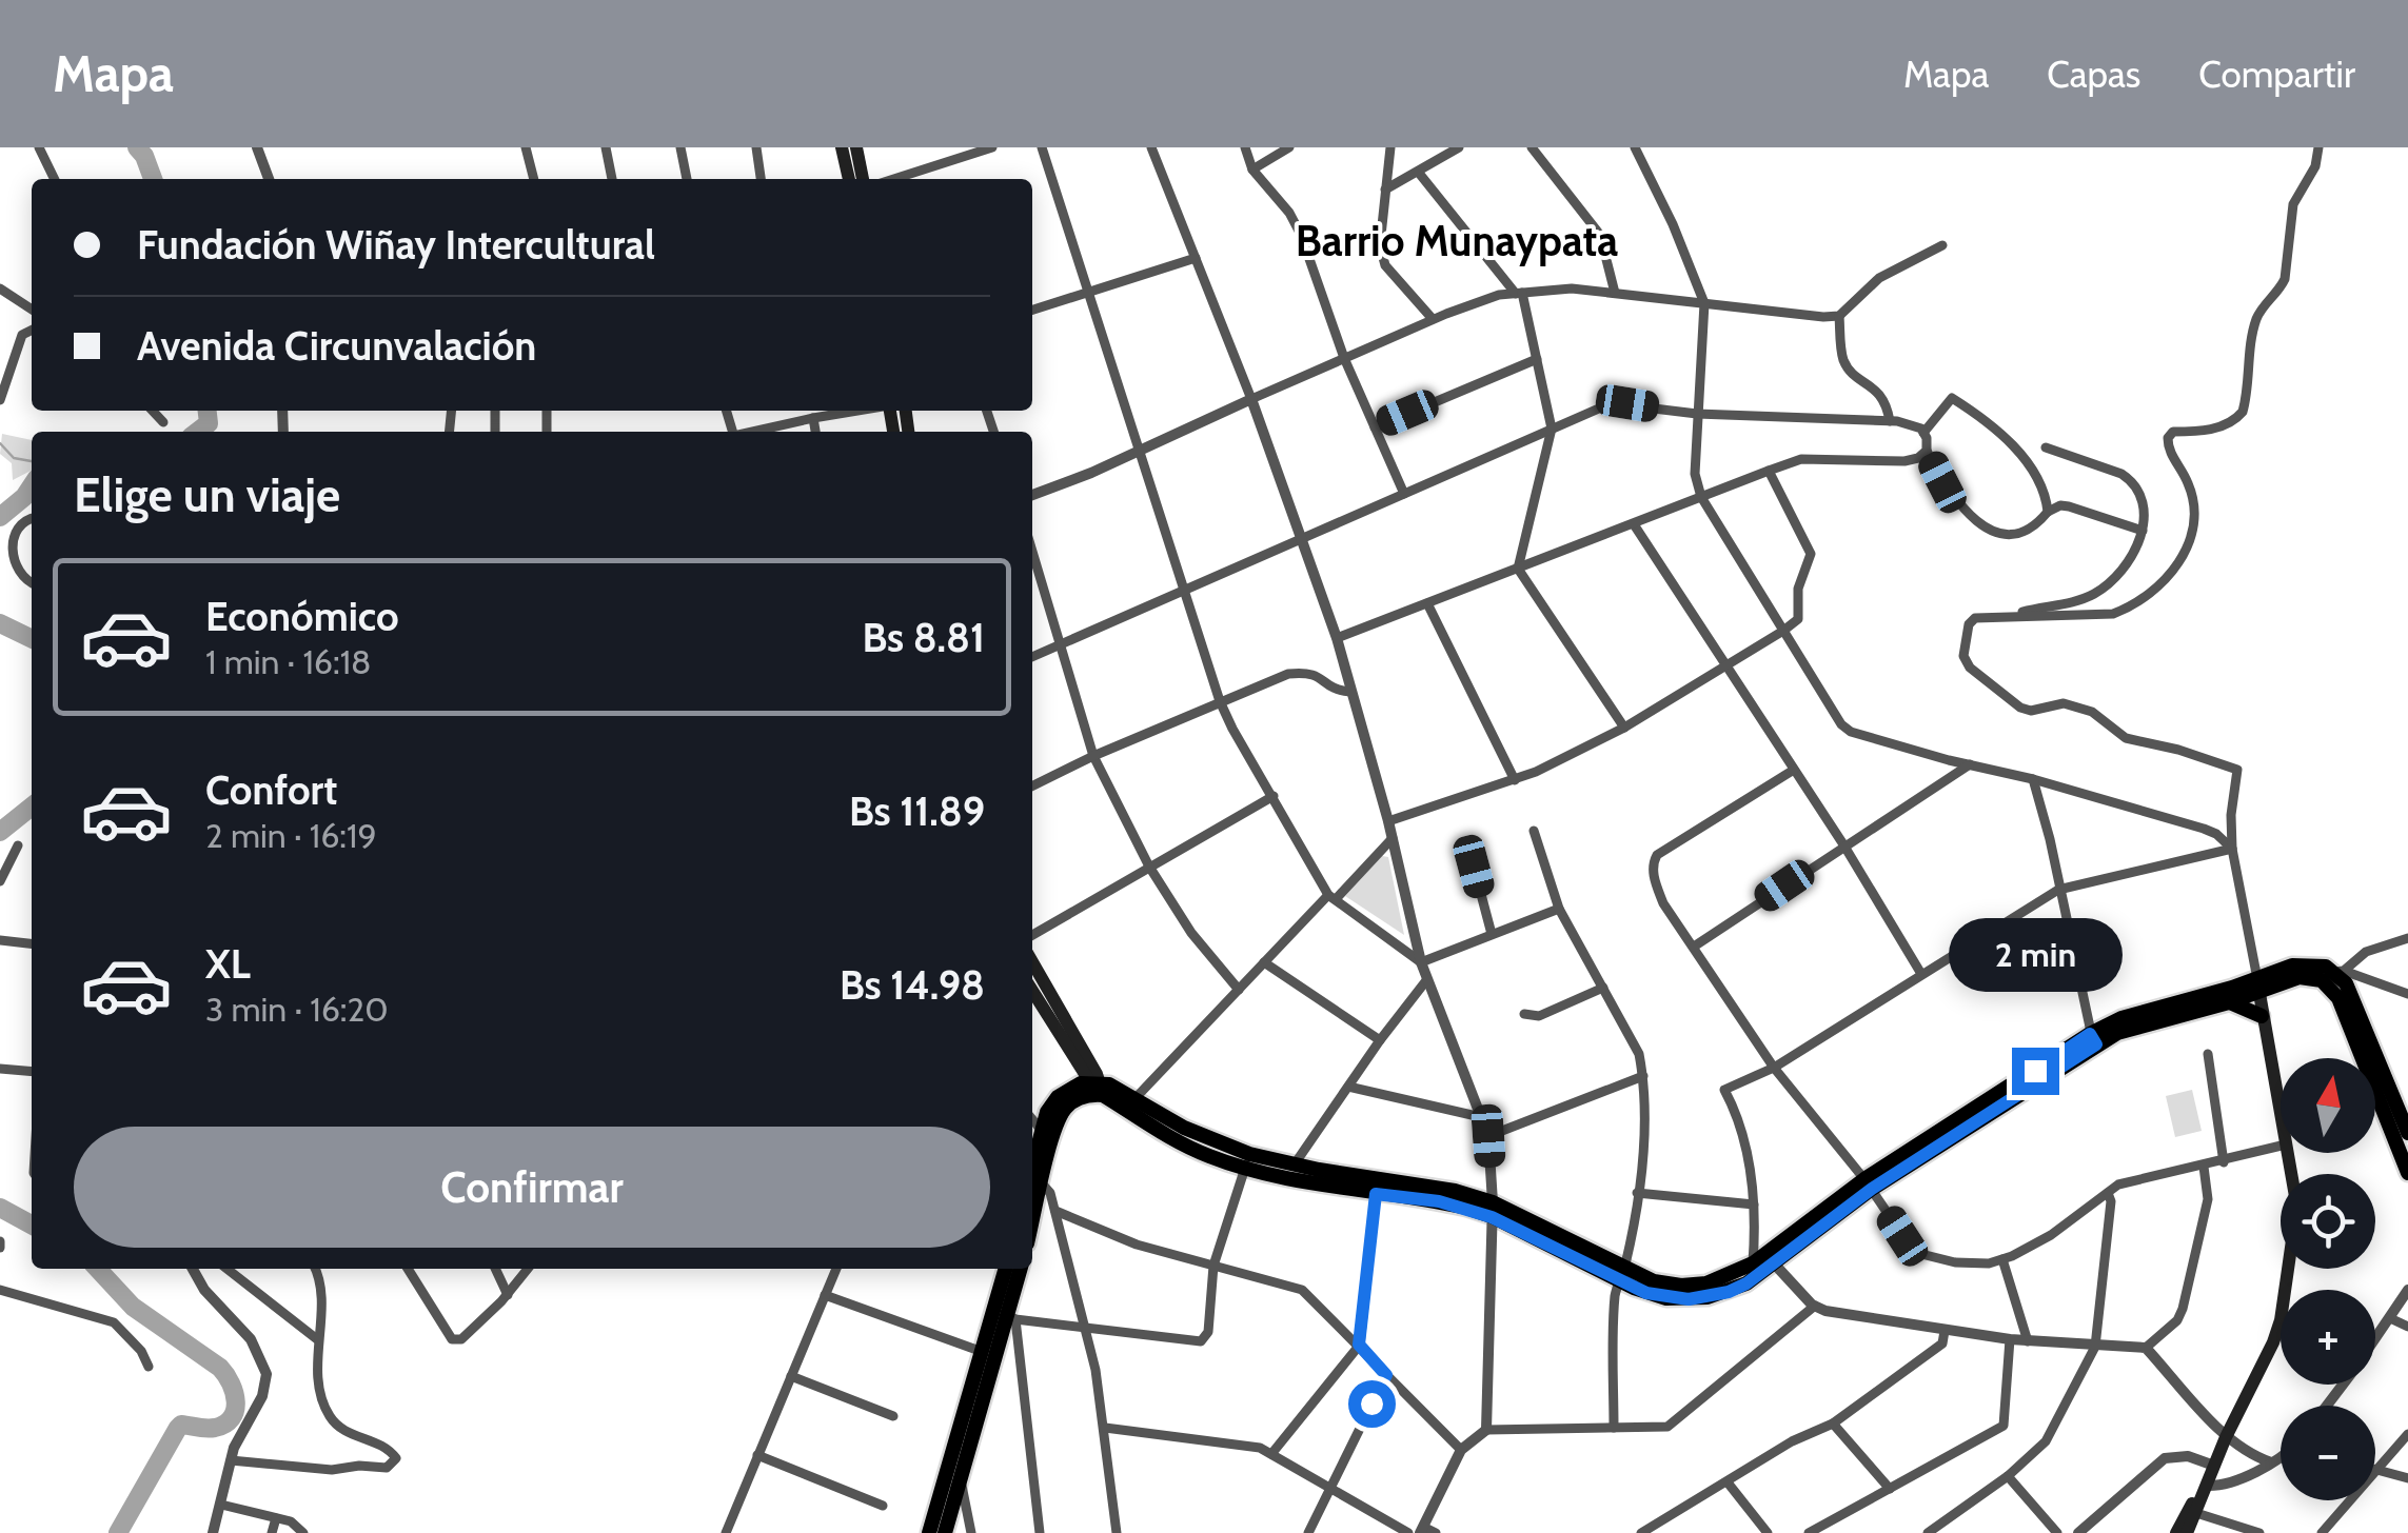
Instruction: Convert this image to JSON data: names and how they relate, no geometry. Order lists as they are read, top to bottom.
{
  "districts": ["Barrio Munaypata"],
  "north": "top",
  "page": {
    "header": "Mapa",
    "nav": ["Mapa", "Capas", "Compartir"],
    "banner": ["Fundación Wiñay Intercultural", "Avenida Circunvalación"],
    "heading": "Elige un viaje",
    "list": [
      {
        "name": "Económico",
        "note": "1 min · 16:18",
        "value": "Bs 8.81"
      },
      {
        "name": "Confort",
        "note": "2 min · 16:19",
        "value": "Bs 11.89"
      },
      {
        "name": "XL",
        "note": "3 min · 16:20",
        "value": "Bs 14.98"
      }
    ],
    "bubble": "2 min",
    "map_buttons": ["+", "−"],
    "buttons": "Confirmar"
  }
}
